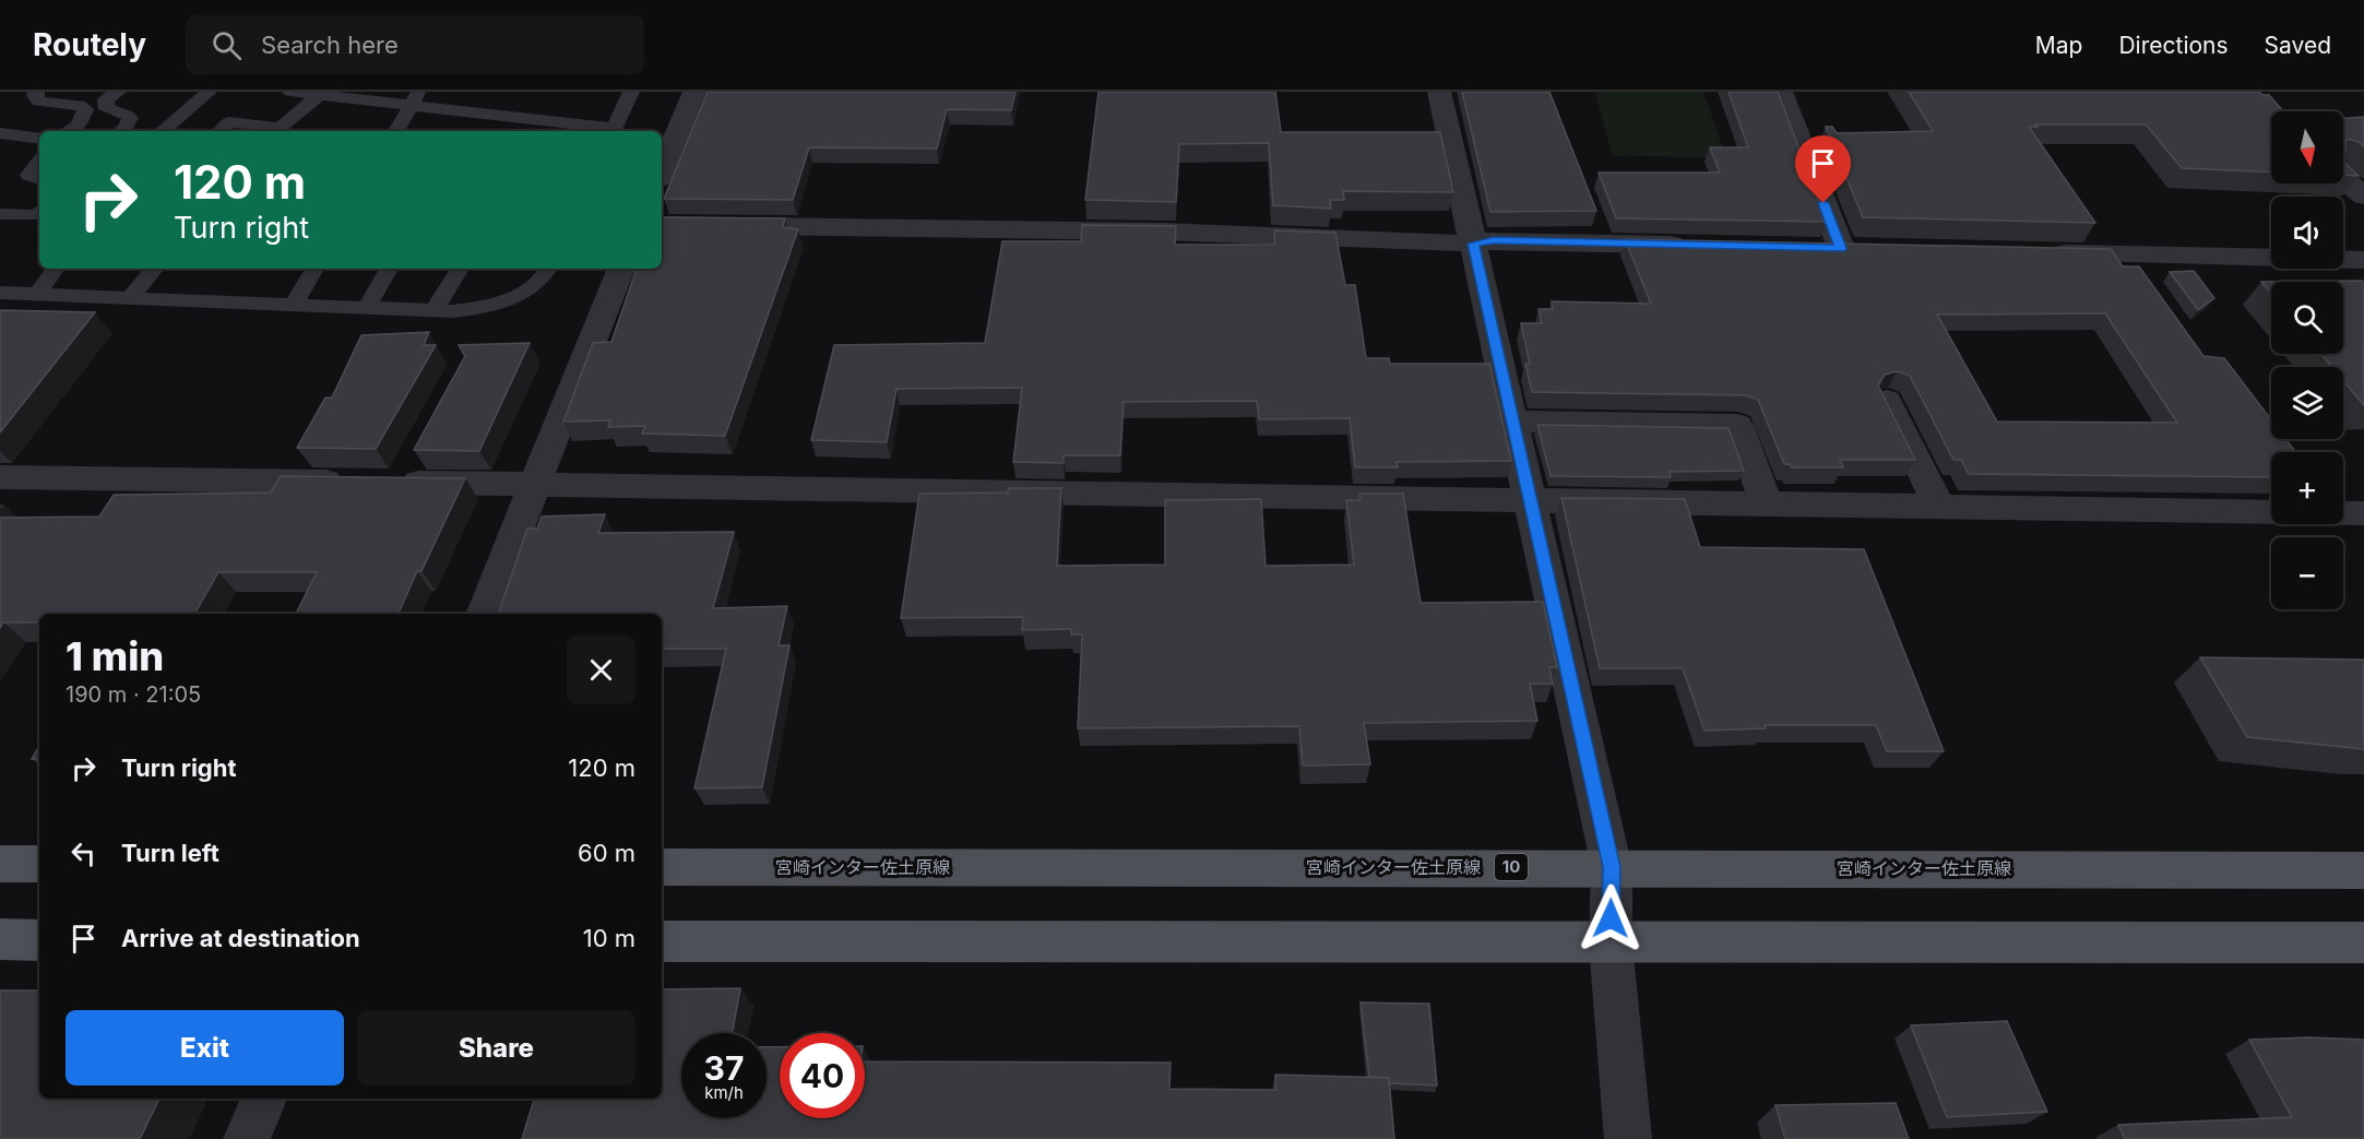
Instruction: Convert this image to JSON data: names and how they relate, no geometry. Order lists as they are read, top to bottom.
{
  "streets": {
    "main road": ["宮崎インター佐土原線", "10"]
  },
  "north": "bottom",
  "page": {
    "header": "Routely",
    "search": "Search here",
    "nav": ["Map", "Directions", "Saved"],
    "map_buttons": ["+", "−"],
    "turn": ["120 m", "Turn right"],
    "heading": ["1 min", "190 m · 21:05"],
    "list": [
      {
        "name": "Turn right",
        "value": "120 m"
      },
      {
        "name": "Turn left",
        "value": "60 m"
      },
      {
        "name": "Arrive at destination",
        "value": "10 m"
      }
    ],
    "buttons": ["Exit", "Share"],
    "speed": "37 km/h",
    "limit": "40"
  }
}
